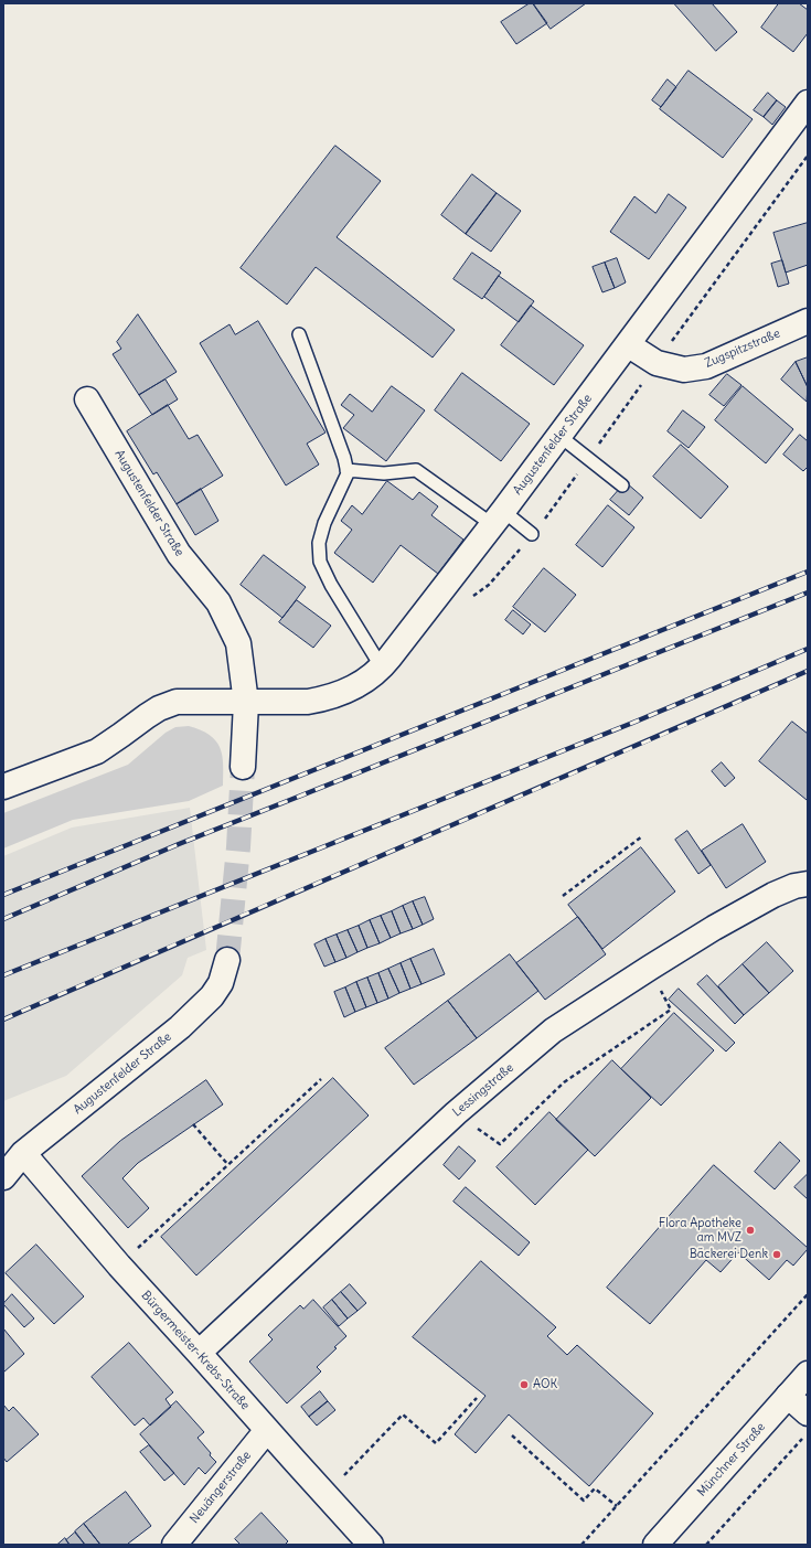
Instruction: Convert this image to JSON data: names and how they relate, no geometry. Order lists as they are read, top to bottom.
{
  "streets": {
    "street": [
      "Zugspitzstraße",
      "Augustenfelder Straße",
      "Lessingstraße",
      "Bürgermeister-Krebs-Straße",
      "Münchner Straße",
      "Neuängerstraße"
    ]
  },
  "crossings": [
    ["Zugspitzstraße", "Augustenfelder Straße"],
    ["Augustenfelder Straße", "Bürgermeister-Krebs-Straße"],
    ["Lessingstraße", "Bürgermeister-Krebs-Straße"],
    ["Bürgermeister-Krebs-Straße", "Neuängerstraße"]
  ],
  "places": ["Flora Apotheke am MVZ", "Bäckerei Denk", "AOK"]
}
